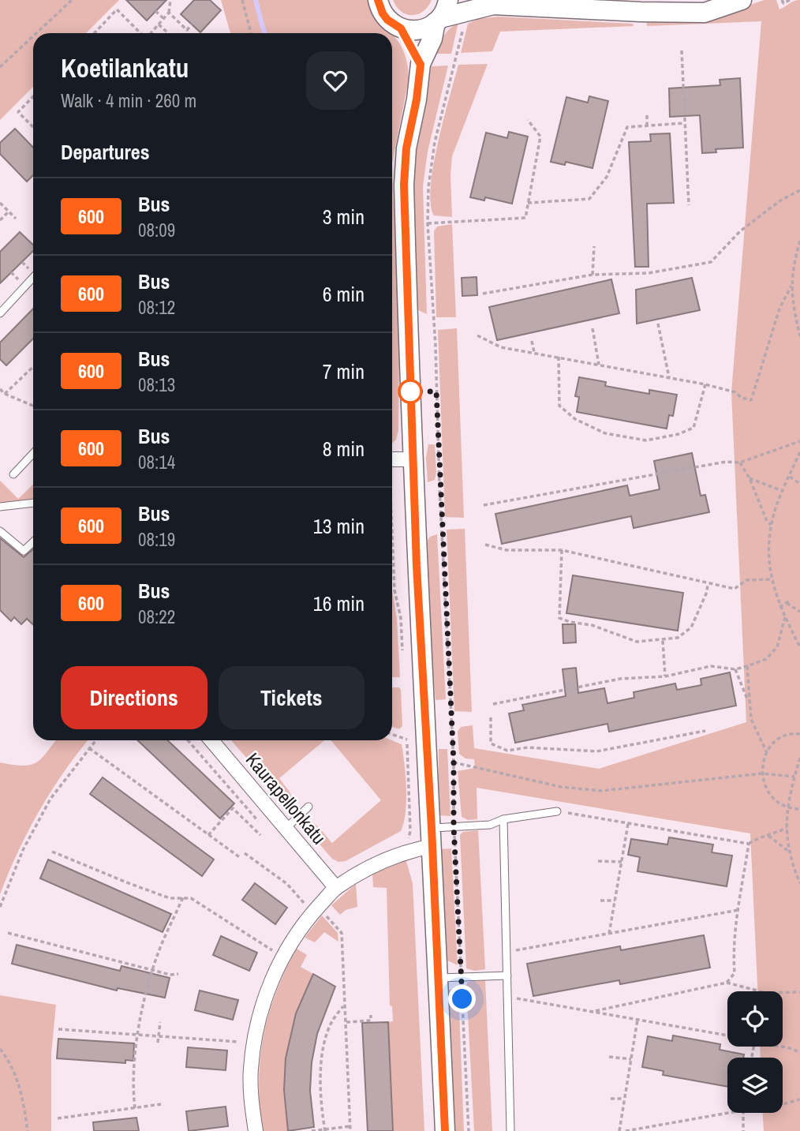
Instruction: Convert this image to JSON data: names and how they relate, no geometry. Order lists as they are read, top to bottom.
{
  "streets": {
    "street": ["Kaurapellonkatu"]
  },
  "lines": ["bus line 600"],
  "page": {
    "heading": [
      ["Koetilankatu", "Walk · 4 min · 260 m"],
      "Departures"
    ],
    "list": [
      {
        "mark": "600",
        "name": "Bus",
        "note": "08:09",
        "value": "3 min"
      },
      {
        "mark": "600",
        "name": "Bus",
        "note": "08:12",
        "value": "6 min"
      },
      {
        "mark": "600",
        "name": "Bus",
        "note": "08:13",
        "value": "7 min"
      },
      {
        "mark": "600",
        "name": "Bus",
        "note": "08:14",
        "value": "8 min"
      },
      {
        "mark": "600",
        "name": "Bus",
        "note": "08:19",
        "value": "13 min"
      },
      {
        "mark": "600",
        "name": "Bus",
        "note": "08:22",
        "value": "16 min"
      }
    ],
    "buttons": ["Directions", "Tickets"]
  }
}
